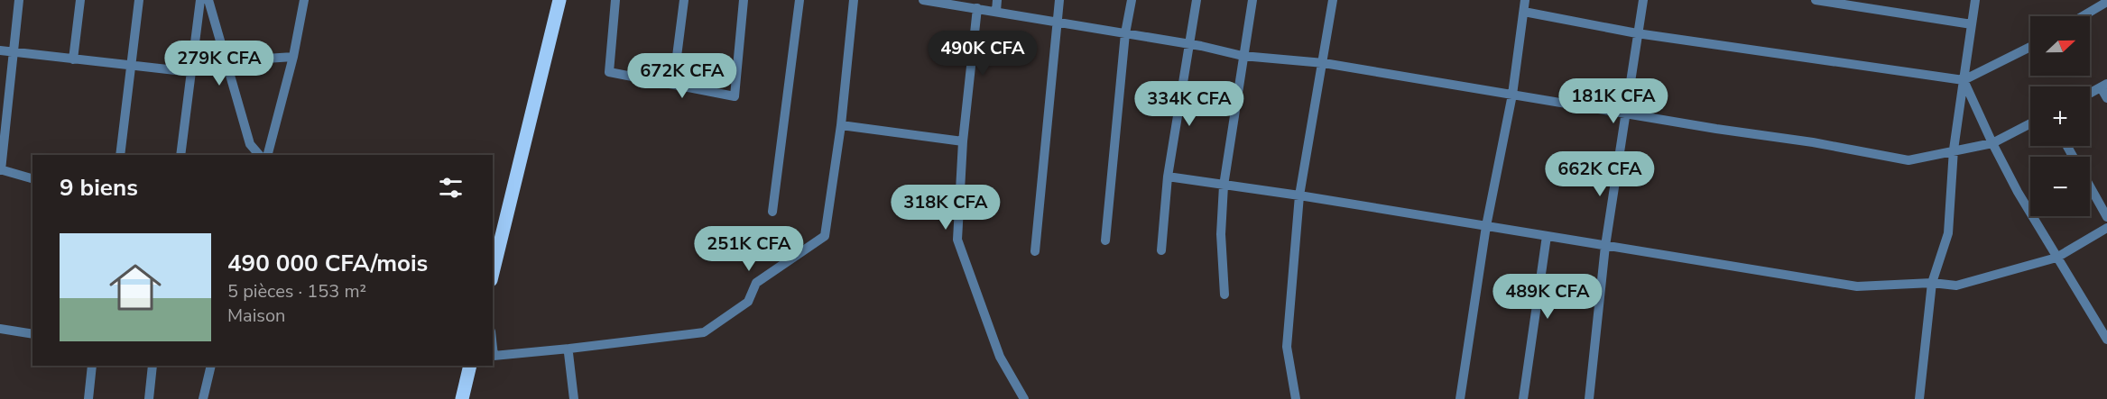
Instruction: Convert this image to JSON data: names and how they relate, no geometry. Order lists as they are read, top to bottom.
{
  "north": "right",
  "page": {
    "map_buttons": ["+", "−"],
    "price": [
      "490K CFA",
      "279K CFA",
      "672K CFA",
      "181K CFA",
      "334K CFA",
      "662K CFA",
      "318K CFA",
      "251K CFA",
      "489K CFA"
    ],
    "heading": "9 biens",
    "list": [
      {
        "name": "490 000 CFA/mois",
        "note": "5 pièces · 153 m² · Maison"
      }
    ]
  }
}
